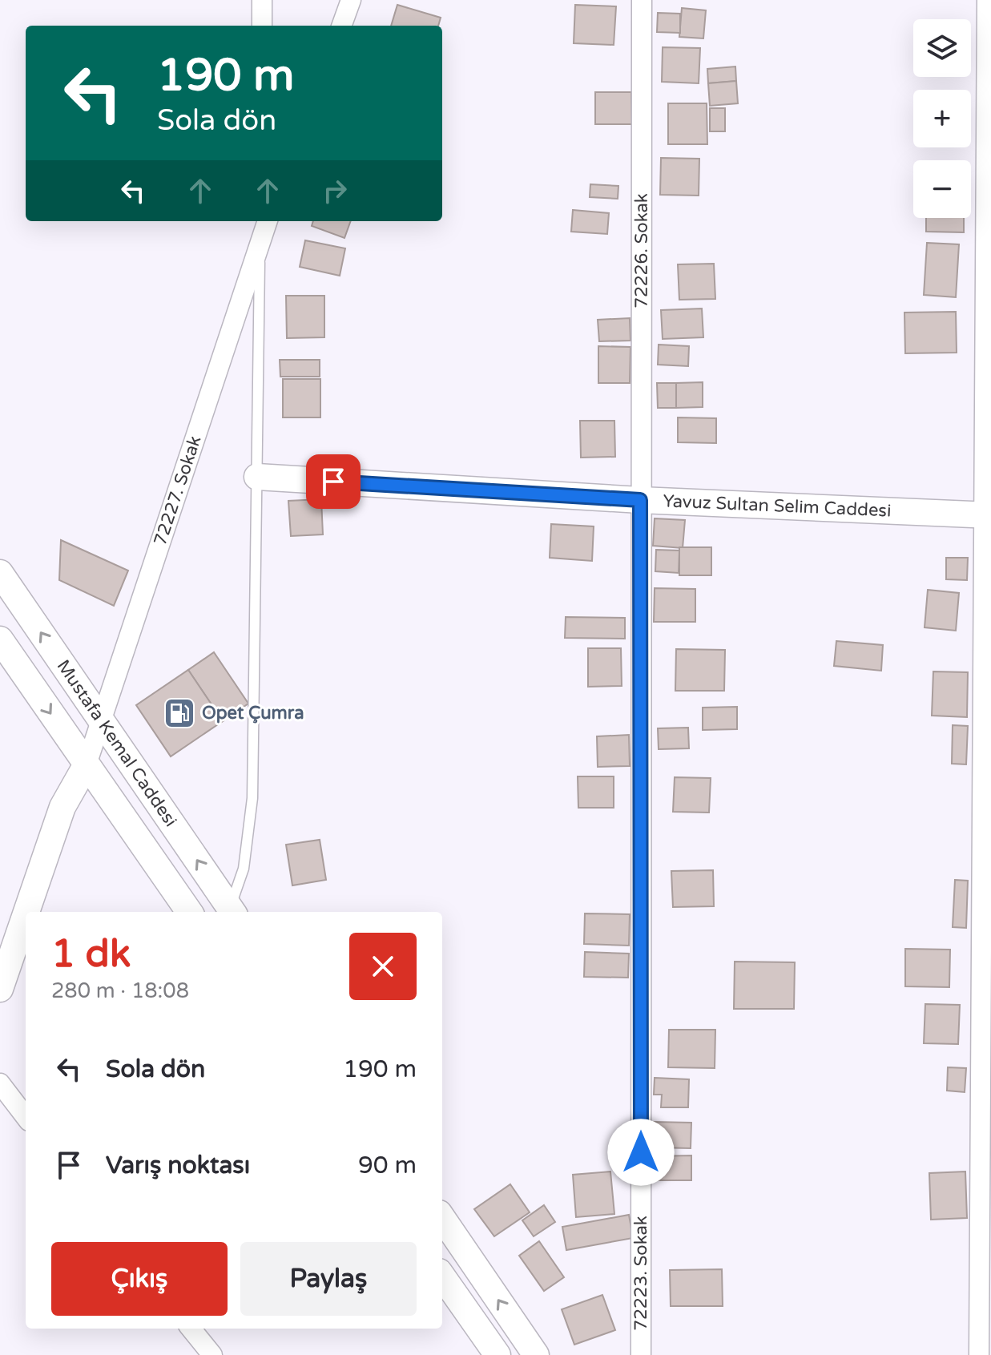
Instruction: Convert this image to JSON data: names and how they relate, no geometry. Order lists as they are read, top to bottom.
{
  "streets": {
    "main road": ["Yavuz Sultan Selim Caddesi", "Mustafa Kemal Caddesi"],
    "street": ["72226. Sokak", "72227. Sokak", "72223. Sokak"]
  },
  "crossings": [
    ["72226. Sokak", "Yavuz Sultan Selim Caddesi"],
    ["72226. Sokak", "72223. Sokak"],
    ["72227. Sokak", "Mustafa Kemal Caddesi"],
    ["Yavuz Sultan Selim Caddesi", "72223. Sokak"]
  ],
  "places": {
    "fuel station": ["Opet Çumra"]
  },
  "page": {
    "map_buttons": ["+", "−"],
    "turn": ["190 m", "Sola dön"],
    "heading": ["1 dk", "280 m · 18:08"],
    "list": [
      {
        "name": "Sola dön",
        "value": "190 m"
      },
      {
        "name": "Varış noktası",
        "value": "90 m"
      }
    ],
    "buttons": ["Çıkış", "Paylaş"]
  }
}
